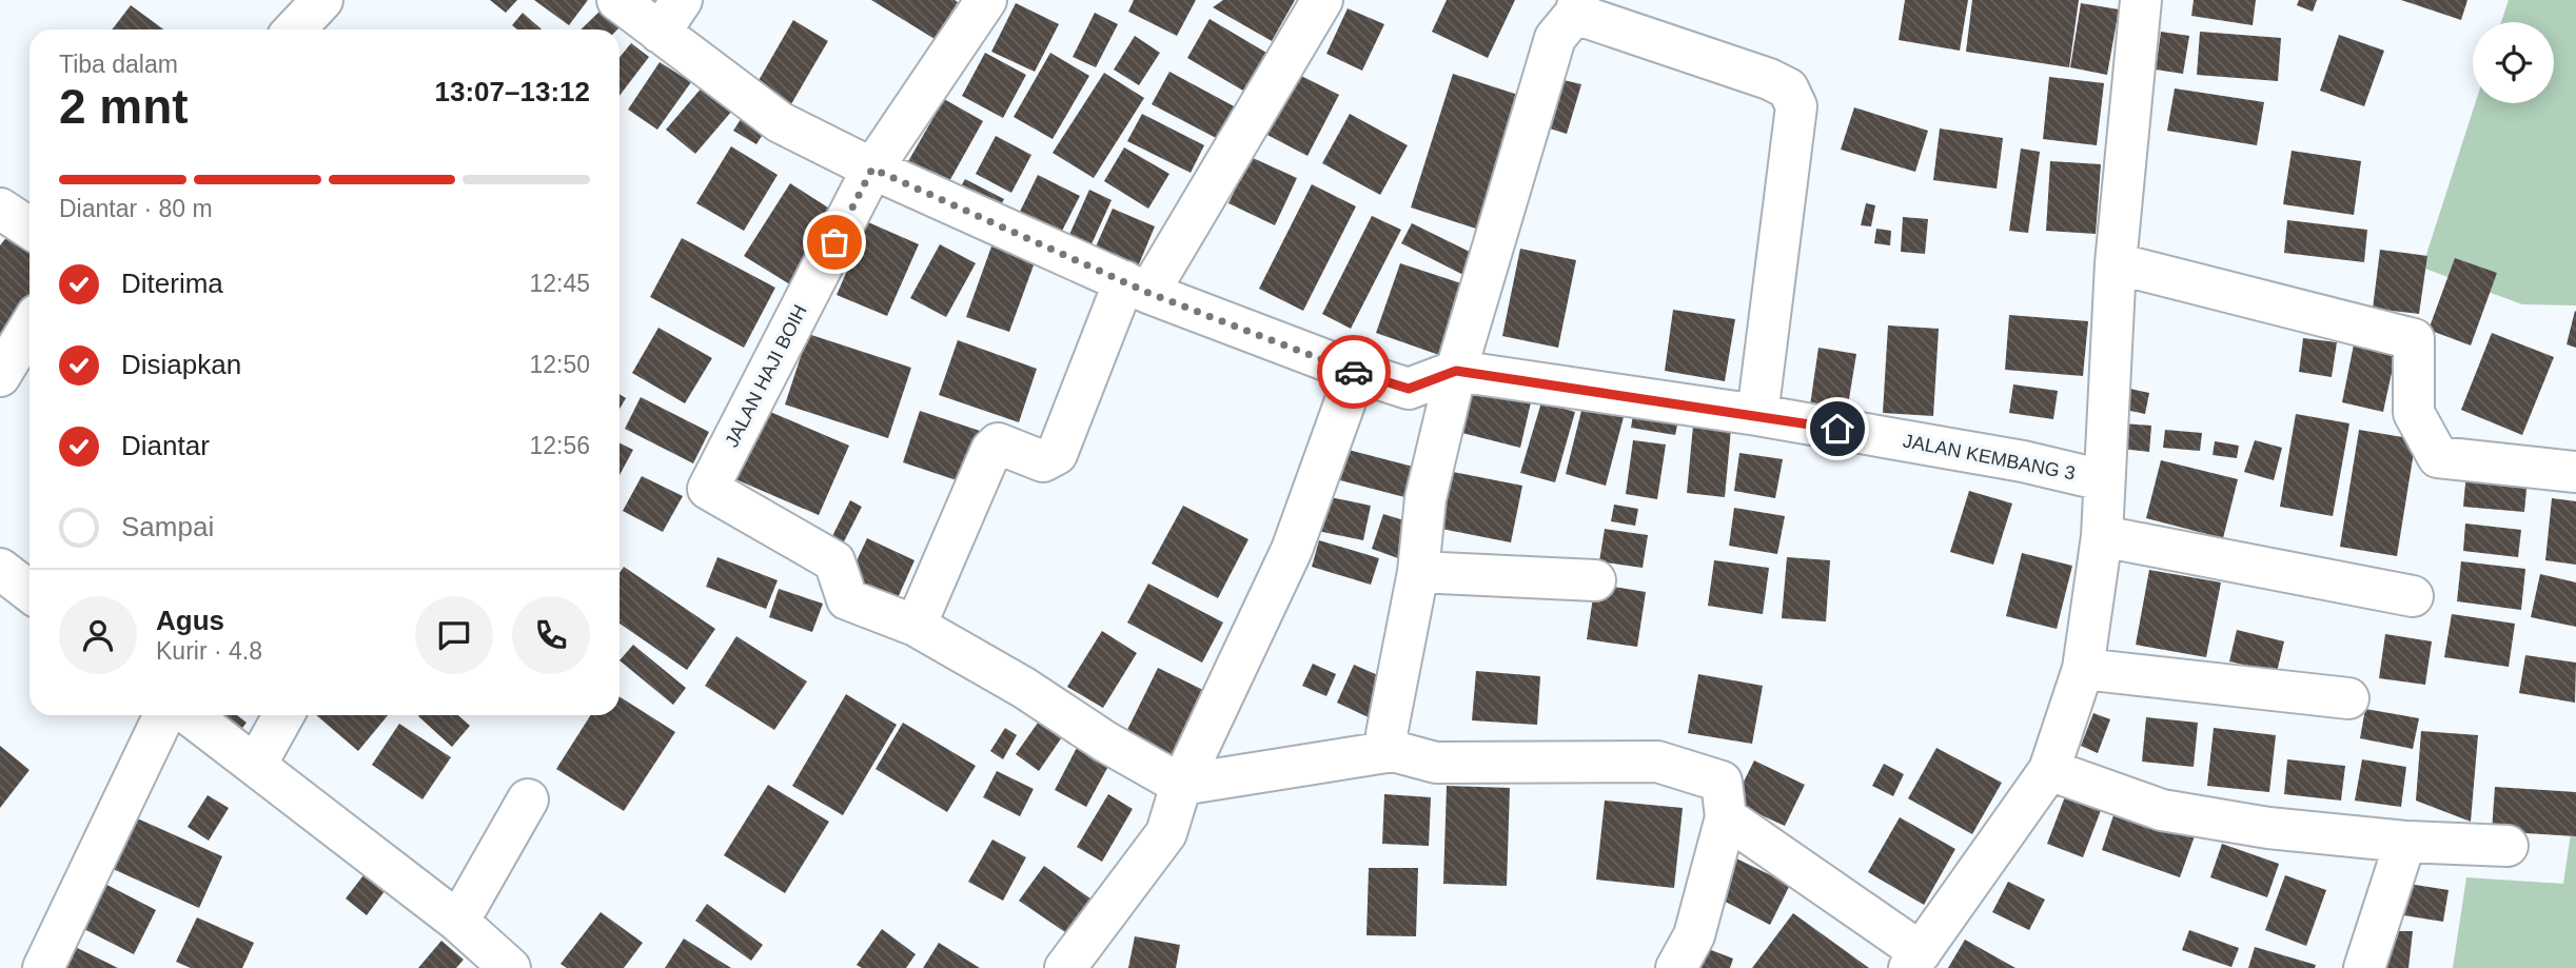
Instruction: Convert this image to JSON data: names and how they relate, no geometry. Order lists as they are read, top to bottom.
{
  "streets": {
    "street": ["JALAN HAJI BOIH", "JALAN KEMBANG 3"]
  },
  "crossings": [
    ["JALAN HAJI BOIH", "JALAN KEMBANG 3"]
  ],
  "page": {
    "heading": ["2 mnt", "Tiba dalam", "13:07–13:12"],
    "panel": ["Agus", "Kurir · 4.8"],
    "bar": "Diantar · 80 m",
    "list": [
      ["Diterima", "12:45"],
      ["Disiapkan", "12:50"],
      ["Diantar", "12:56"],
      "Sampai"
    ]
  }
}
